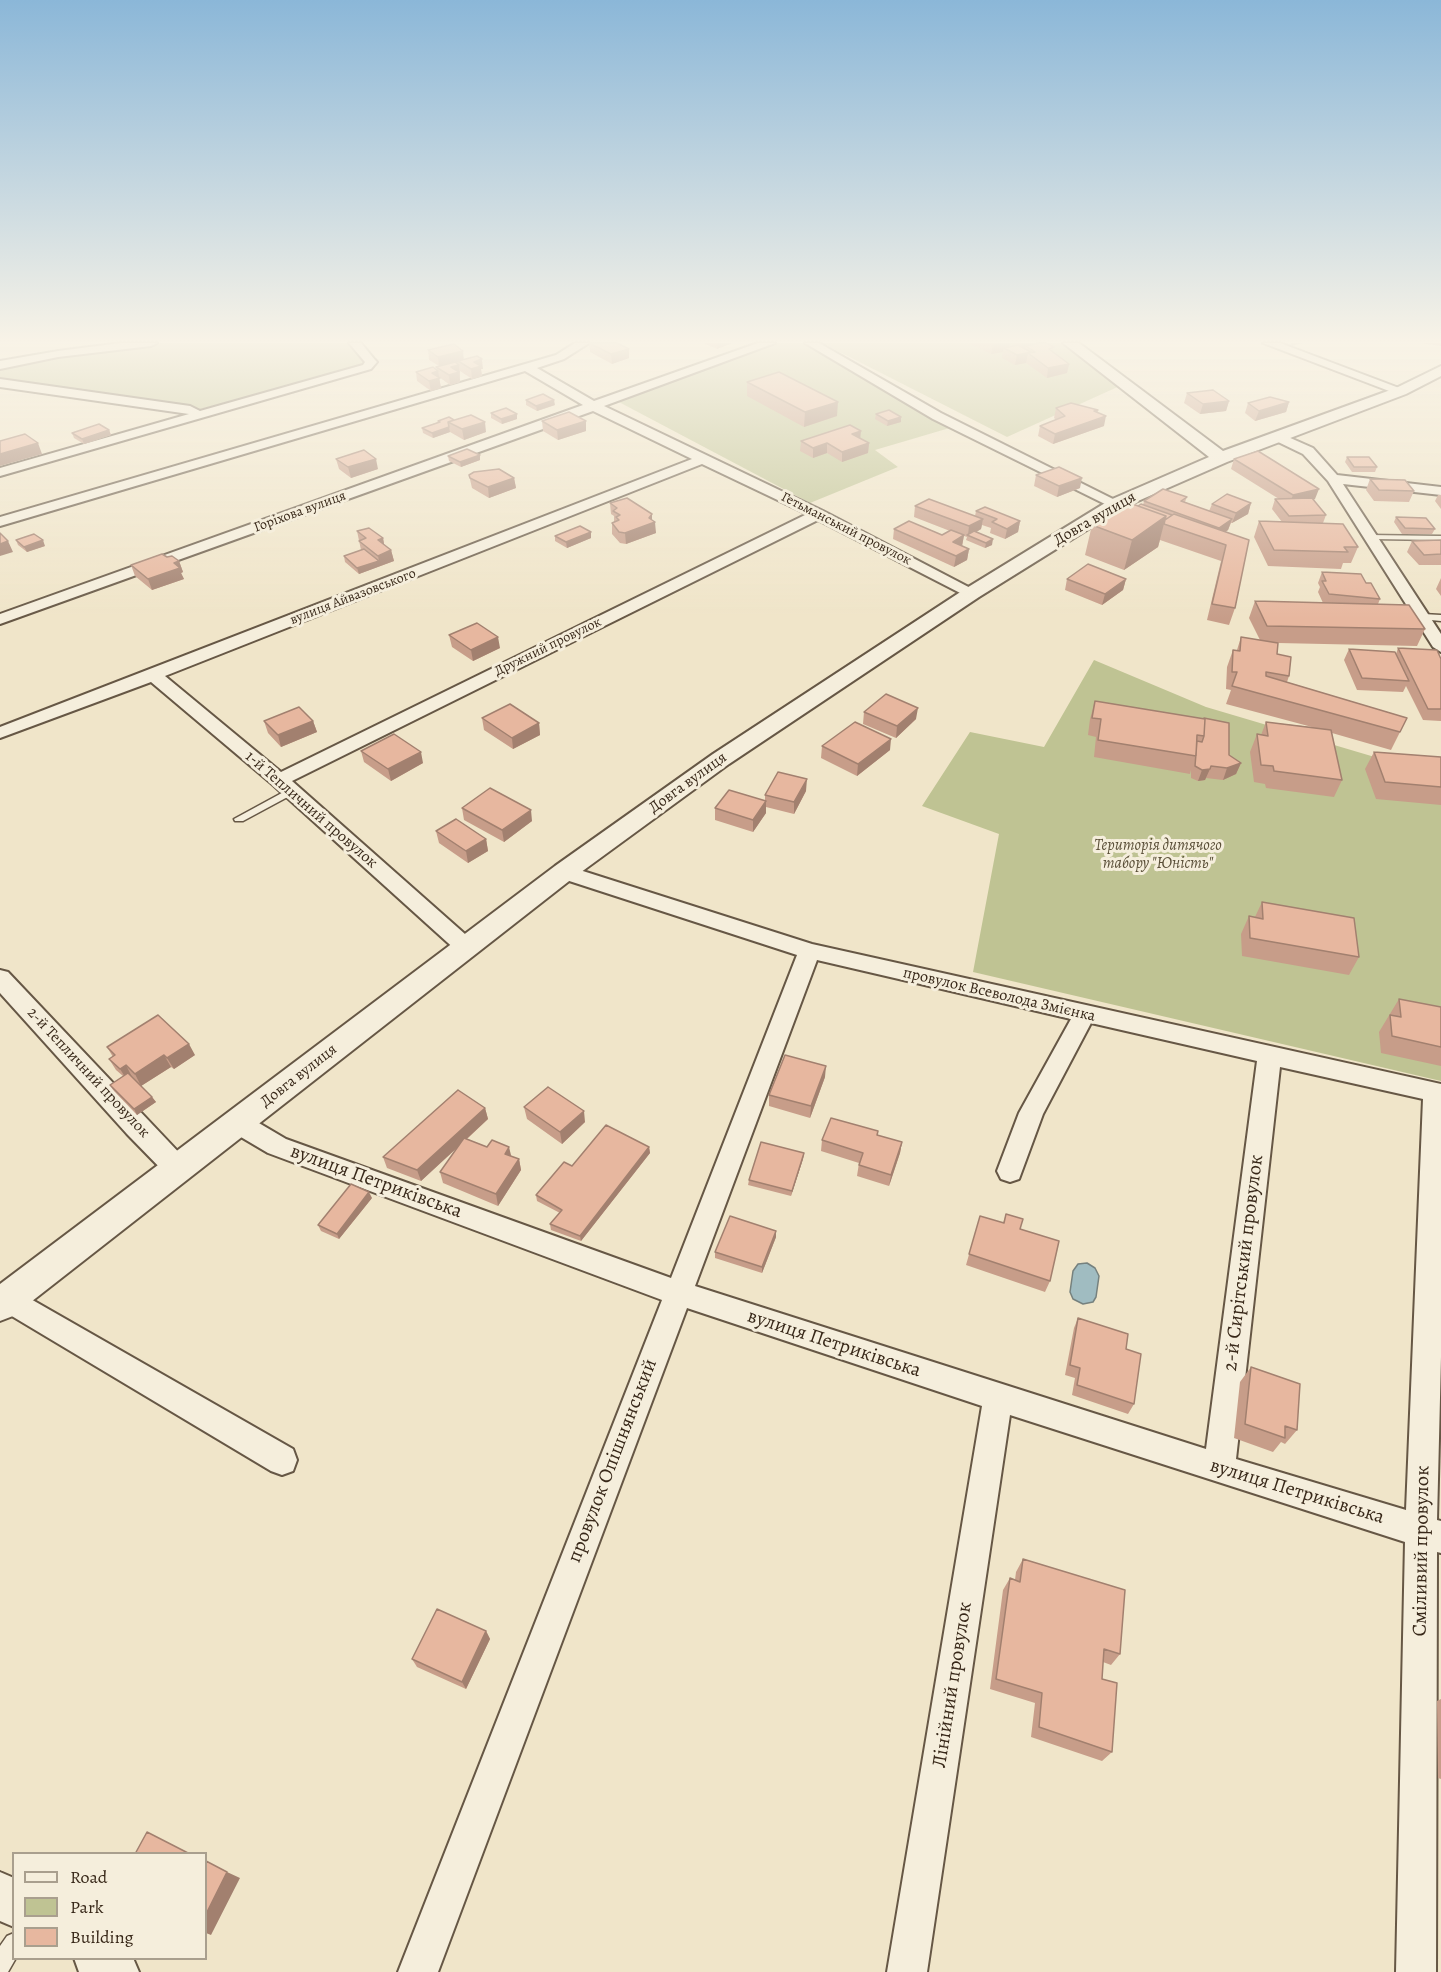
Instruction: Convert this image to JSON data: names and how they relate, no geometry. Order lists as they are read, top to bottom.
{
  "streets": {
    "street": [
      "Горіхова вулиця",
      "Довга вулиця",
      "Гетьманський провулок",
      "вулиця Айвазовського",
      "Дружний провулок",
      "1-й Тепличний провулок",
      "провулок Всеволода Змієнка",
      "2-й Тепличний провулок",
      "вулиця Петриківська",
      "2-й Сирітський провулок",
      "провулок Опішнянський",
      "Сміливий провулок",
      "Лінійний провулок"
    ]
  },
  "crossings": [
    ["Довга вулиця", "Гетьманський провулок"],
    ["Довга вулиця", "1-й Тепличний провулок"],
    ["Довга вулиця", "провулок Всеволода Змієнка"],
    ["Довга вулиця", "2-й Тепличний провулок"],
    ["Довга вулиця", "вулиця Петриківська"],
    ["Гетьманський провулок", "вулиця Айвазовського"],
    ["Гетьманський провулок", "Дружний провулок"],
    ["вулиця Айвазовського", "1-й Тепличний провулок"],
    ["Дружний провулок", "1-й Тепличний провулок"],
    ["провулок Всеволода Змієнка", "2-й Сирітський провулок"],
    ["провулок Всеволода Змієнка", "провулок Опішнянський"],
    ["провулок Всеволода Змієнка", "Сміливий провулок"],
    ["вулиця Петриківська", "2-й Сирітський провулок"],
    ["вулиця Петриківська", "провулок Опішнянський"],
    ["вулиця Петриківська", "Сміливий провулок"],
    ["вулиця Петриківська", "Лінійний провулок"]
  ],
  "parks": ["Територія дитячого табору \"Юність\""],
  "legend": ["Road", "Park", "Building"]
}
